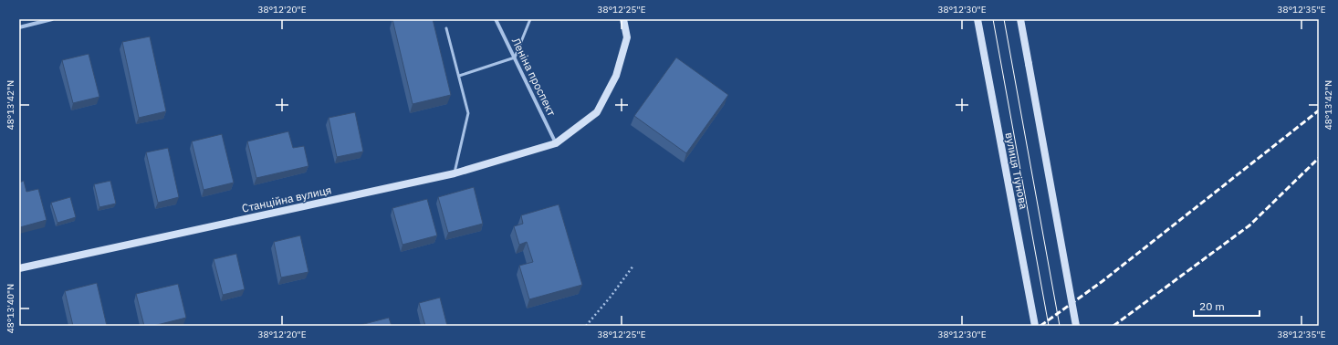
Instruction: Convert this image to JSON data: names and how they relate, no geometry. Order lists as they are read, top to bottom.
{
  "streets": {
    "street": ["Леніна проспект", "вулиця Тіунова", "Станційна вулиця"]
  },
  "crossings": [
    ["Леніна проспект", "Станційна вулиця"]
  ],
  "scale_bar": "20 m",
  "coordinates": [
    "38°12'20\"E",
    "38°12'25\"E",
    "38°12'30\"E",
    "38°12'35\"E",
    "48°13'42\"N",
    "48°13'40\"N"
  ]
}
